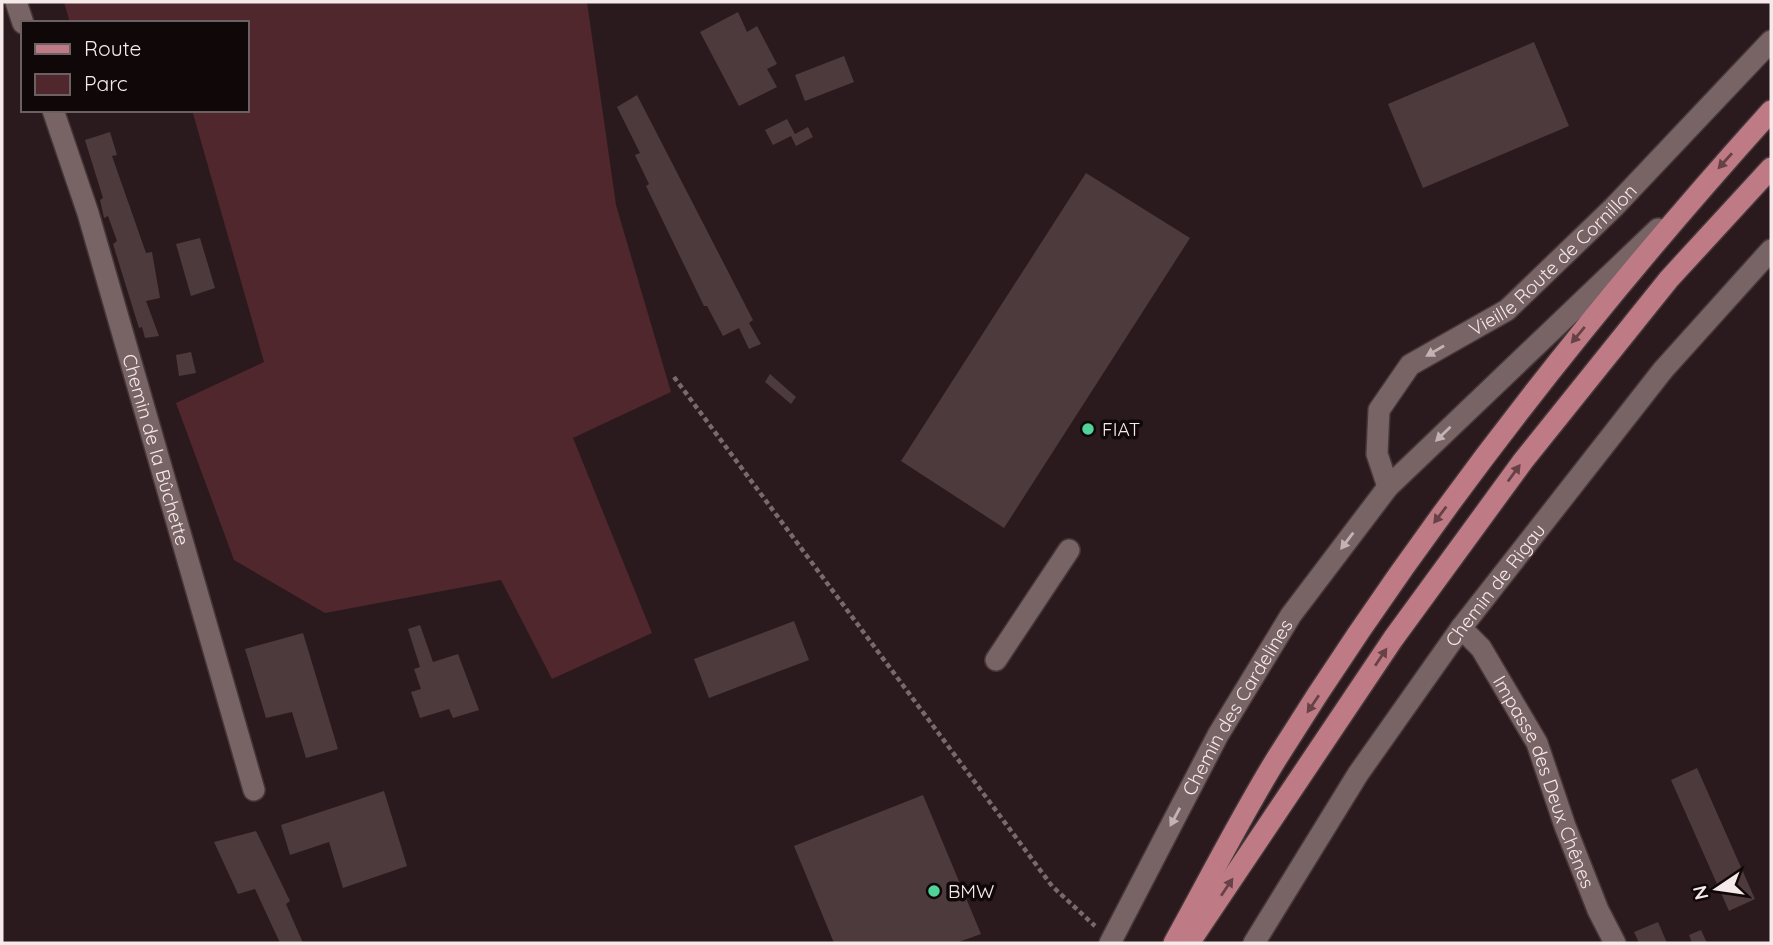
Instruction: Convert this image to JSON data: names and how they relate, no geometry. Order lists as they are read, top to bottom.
{
  "streets": {
    "street": [
      "Vieille Route de Cornillon",
      "Chemin de la Bûchette",
      "Chemin de Rigau",
      "Chemin des Cardelines",
      "Impasse des Deux Chênes"
    ]
  },
  "crossings": [
    ["Vieille Route de Cornillon", "Chemin des Cardelines"],
    ["Chemin de Rigau", "Impasse des Deux Chênes"]
  ],
  "one_way": ["Vieille Route de Cornillon", "Chemin des Cardelines"],
  "places": ["FIAT", "BMW"],
  "legend": ["Route", "Parc"],
  "north": "left"
}
